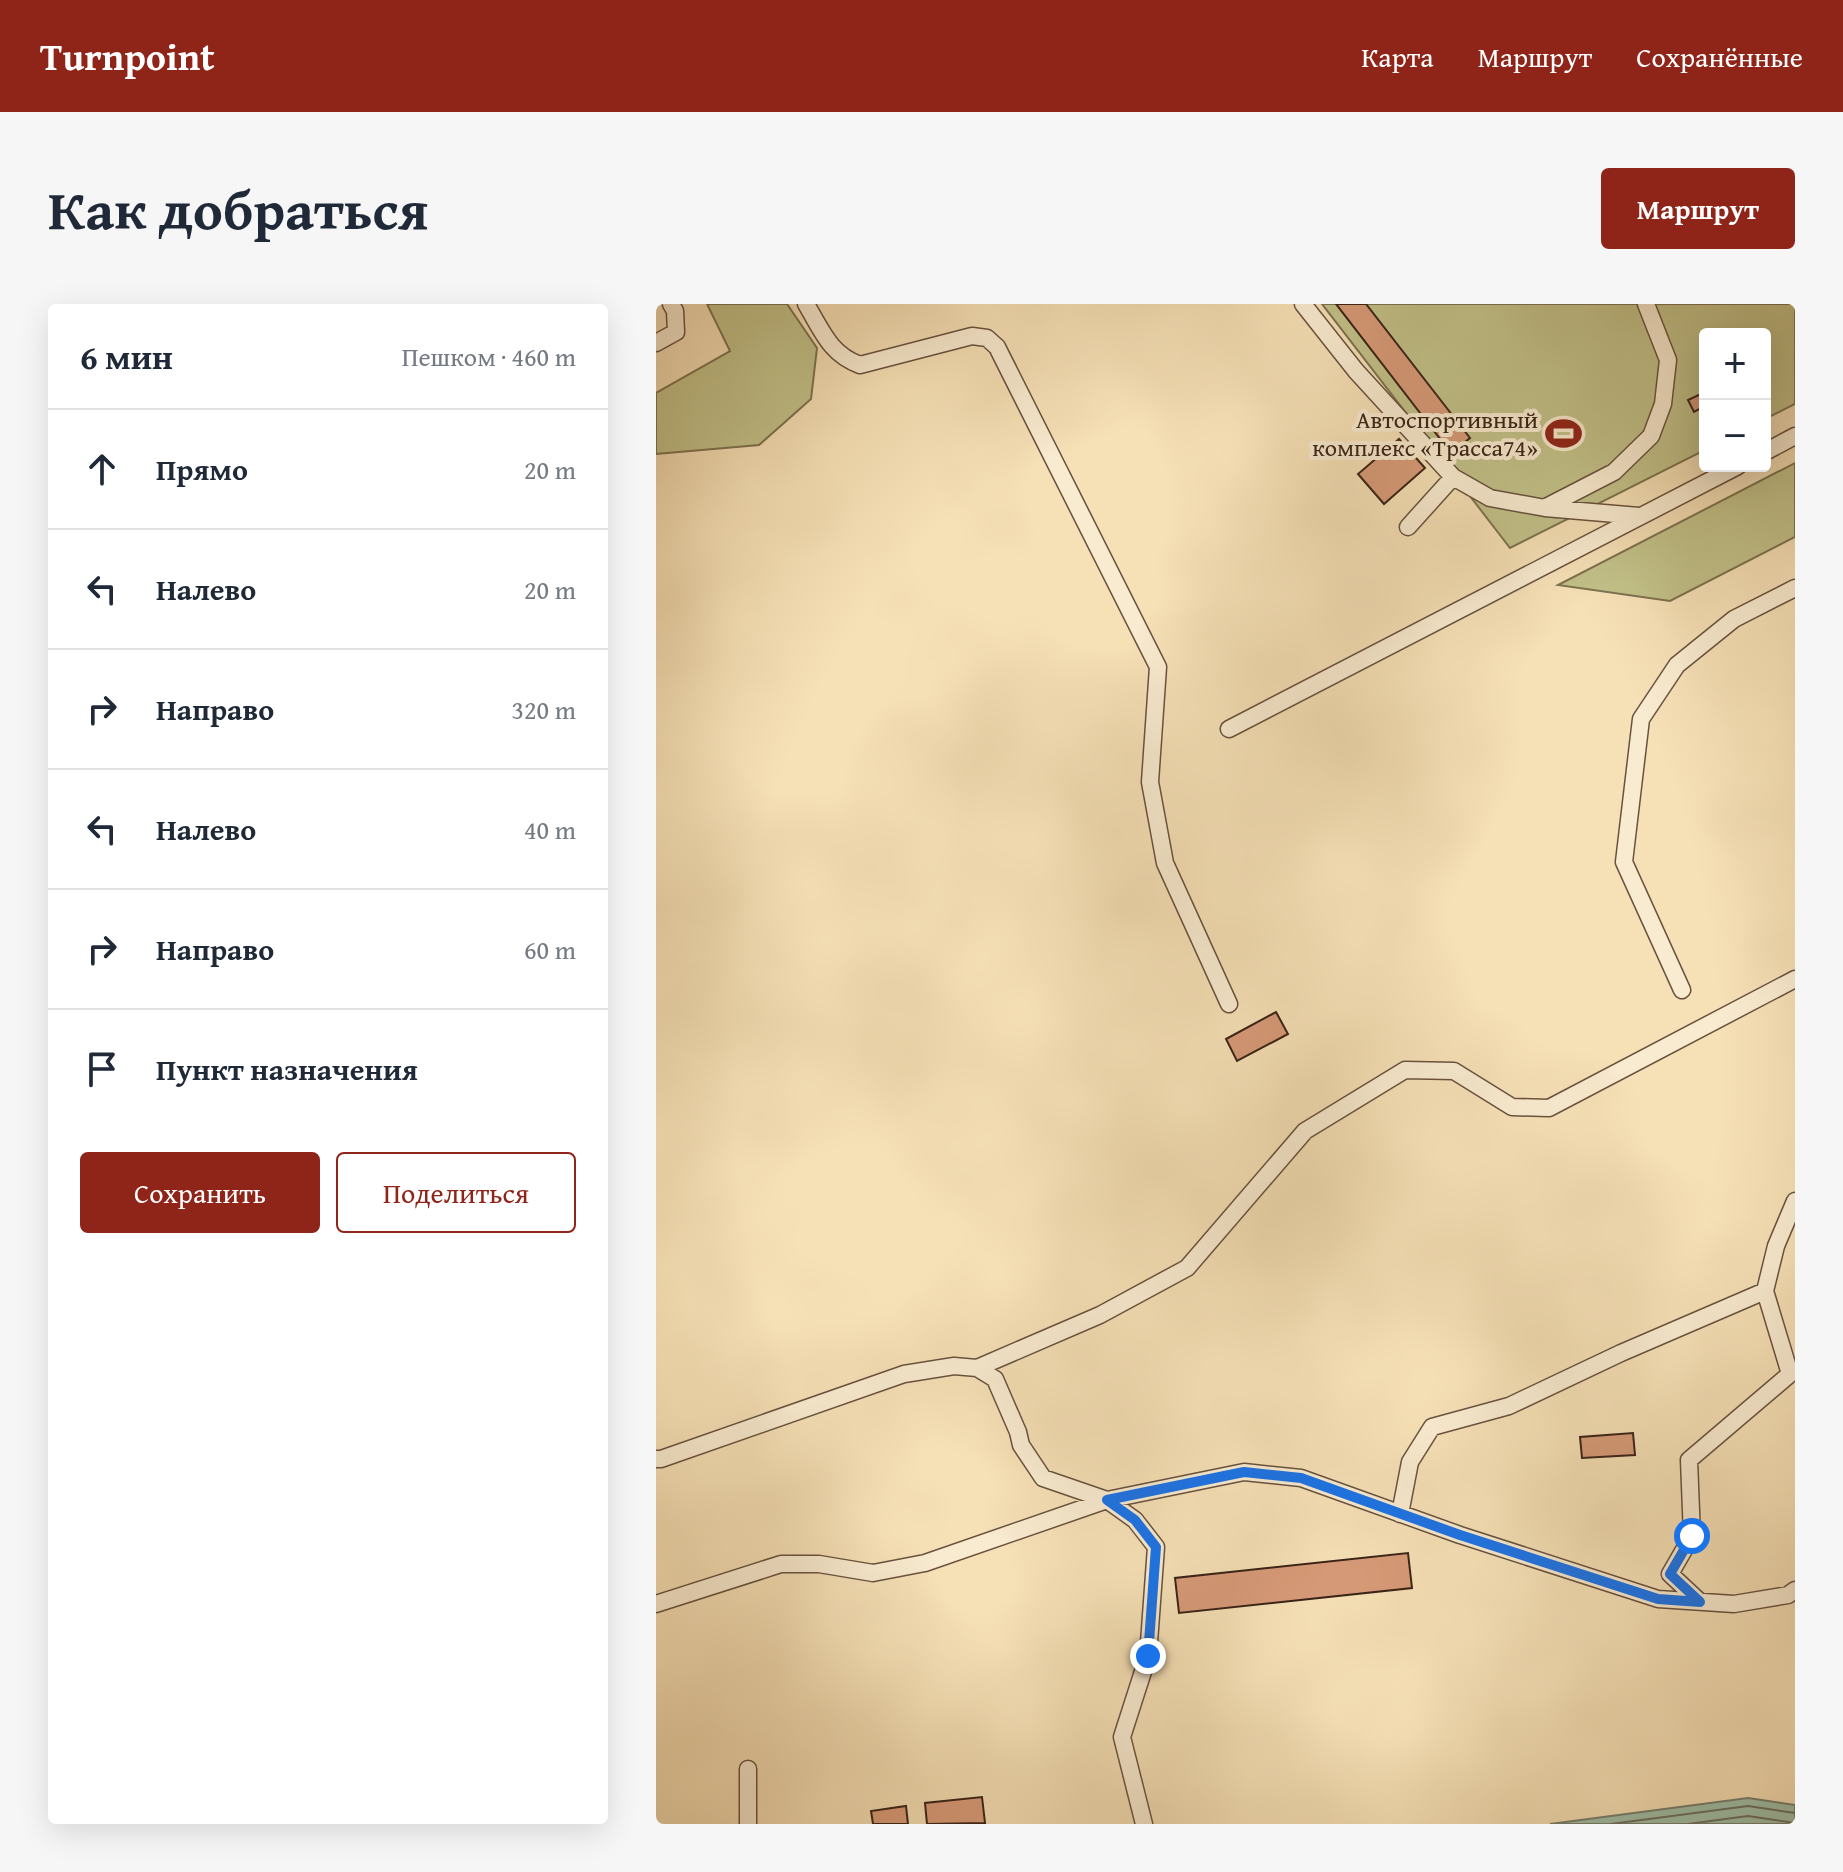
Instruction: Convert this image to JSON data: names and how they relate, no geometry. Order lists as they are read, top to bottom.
{
  "places": {
    "sports": ["Автоспортивный комплекс «Трасса74»"]
  },
  "page": {
    "header": "Turnpoint",
    "nav": ["Карта", "Маршрут", "Сохранённые"],
    "title": "Как добраться",
    "buttons": [
      "Маршрут",
      ["Сохранить", "Поделиться"]
    ],
    "heading": ["6 мин", "Пешком · 460 m"],
    "map_buttons": ["+", "−"],
    "list": [
      ["Прямо", "20 m"],
      ["Налево", "20 m"],
      ["Направо", "320 m"],
      ["Налево", "40 m"],
      ["Направо", "60 m"],
      "Пункт назначения"
    ]
  }
}
